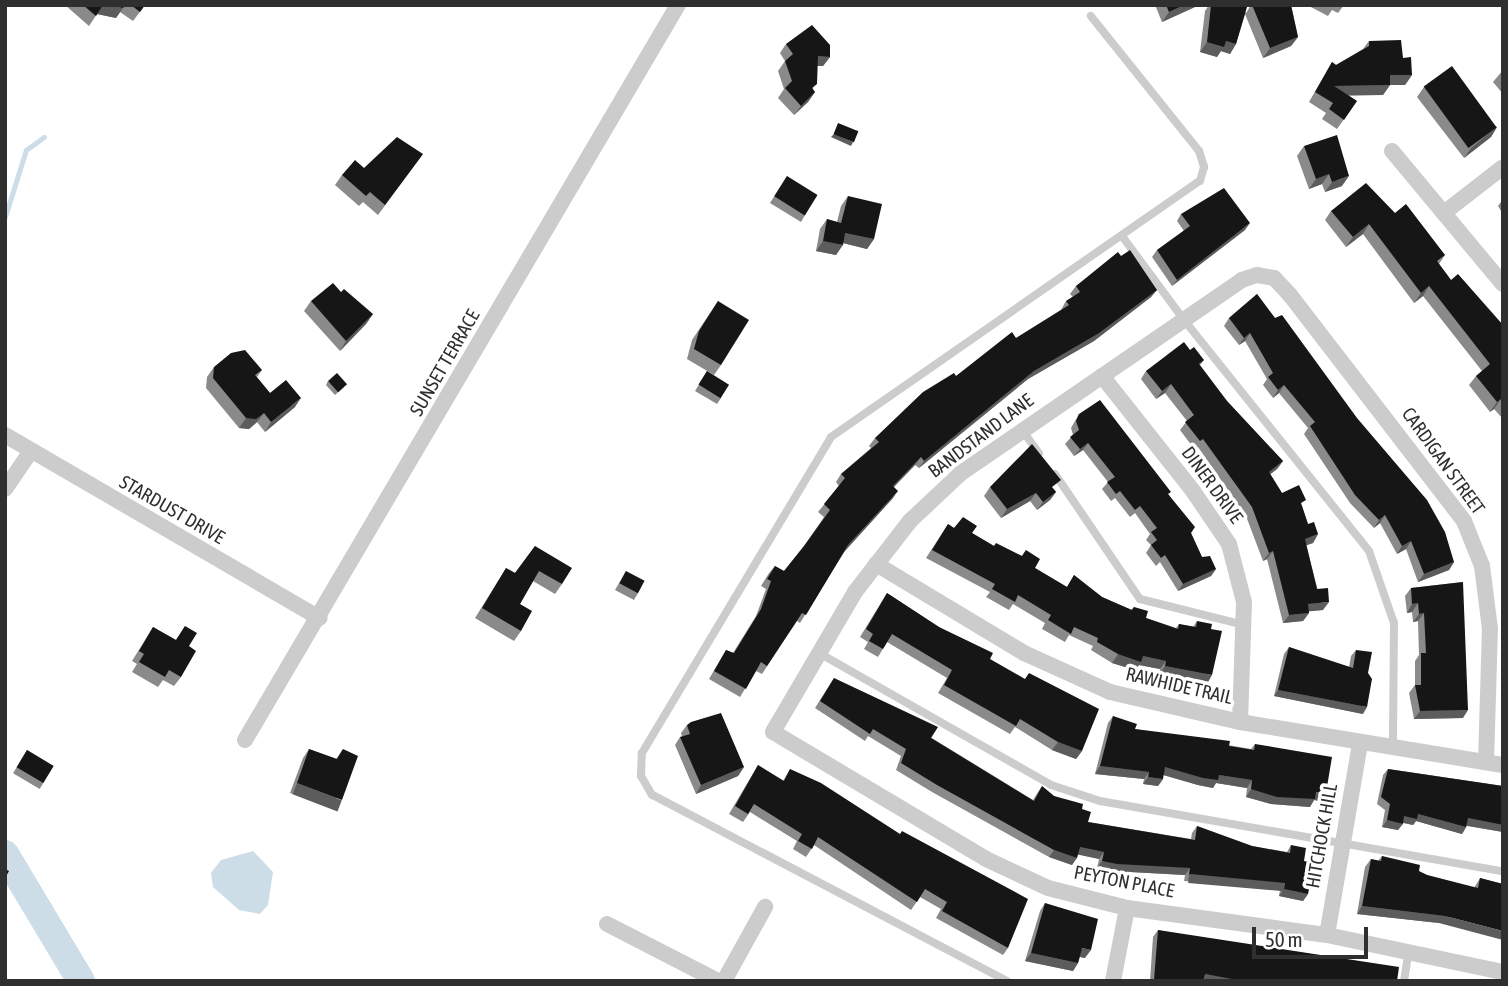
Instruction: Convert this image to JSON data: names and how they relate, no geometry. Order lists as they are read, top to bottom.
{
  "streets": {
    "street": [
      "SUNSET TERRACE",
      "BANDSTAND LANE",
      "CARDIGAN STREET",
      "DINER DRIVE",
      "STARDUST DRIVE",
      "RAWHIDE TRAIL",
      "HITCHOCK HILL",
      "PEYTON PLACE"
    ]
  },
  "crossings": [
    ["SUNSET TERRACE", "STARDUST DRIVE"],
    ["BANDSTAND LANE", "CARDIGAN STREET"],
    ["BANDSTAND LANE", "DINER DRIVE"],
    ["BANDSTAND LANE", "RAWHIDE TRAIL"],
    ["BANDSTAND LANE", "PEYTON PLACE"],
    ["CARDIGAN STREET", "RAWHIDE TRAIL"],
    ["DINER DRIVE", "RAWHIDE TRAIL"],
    ["RAWHIDE TRAIL", "HITCHOCK HILL"],
    ["HITCHOCK HILL", "PEYTON PLACE"]
  ],
  "scale_bar": "50 m"
}
